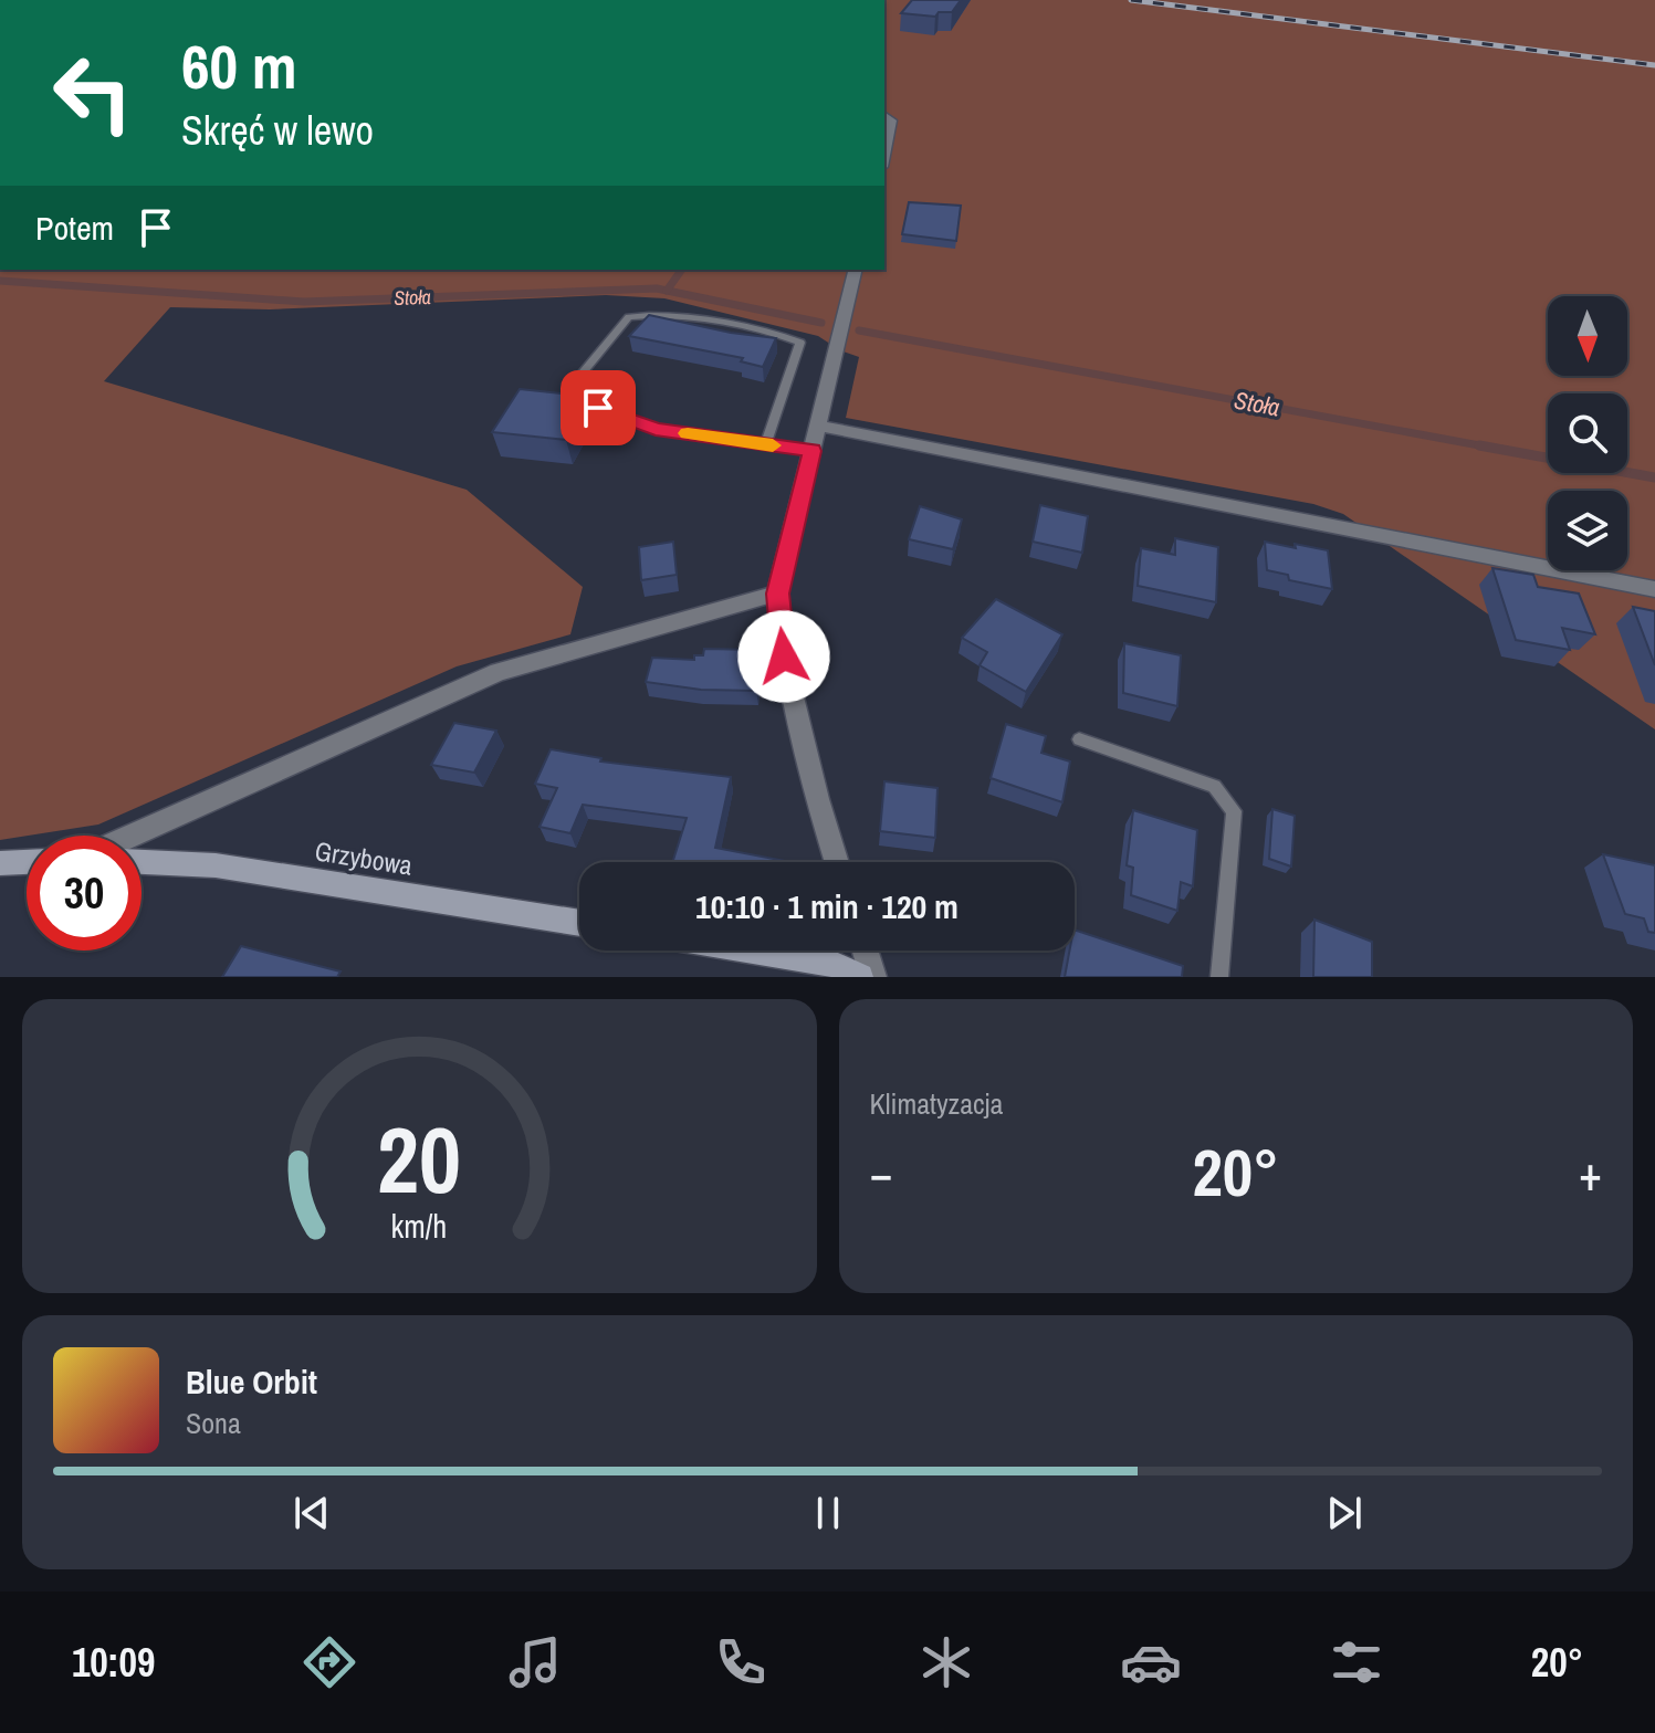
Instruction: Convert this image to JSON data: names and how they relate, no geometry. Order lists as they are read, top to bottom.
{
  "streets": {
    "street": ["Grzybowa"]
  },
  "water": ["Stoła"],
  "north": "bottom",
  "page": {
    "turn": ["60 m", "Skręć w lewo"],
    "then": "Potem",
    "limit": "30",
    "trip": "10:10 · 1 min · 120 m",
    "tile": "Klimatyzacja",
    "heat": ["−", "20°", "+"],
    "song": ["Blue Orbit", "Sona"],
    "tabs": ["10:09", "20°"],
    "gauge": ["20", "km/h"]
  }
}
